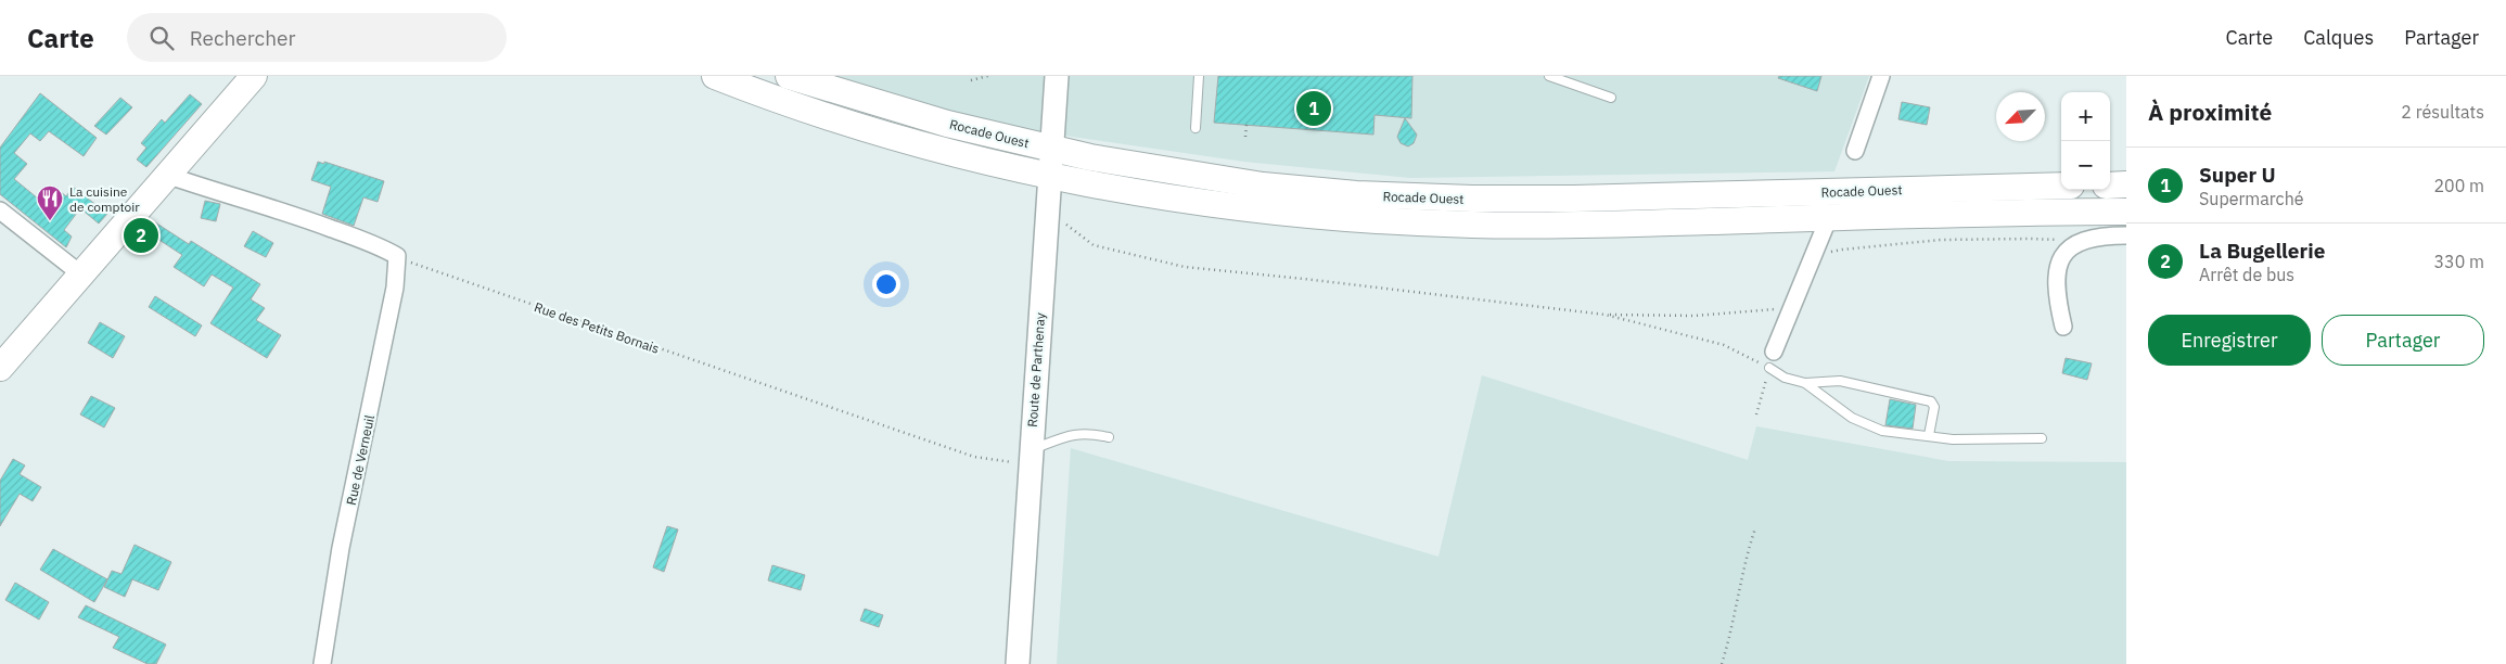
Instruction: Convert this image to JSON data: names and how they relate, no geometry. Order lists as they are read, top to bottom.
{
  "streets": {
    "main road": ["Rocade Ouest", "Route de Parthenay"],
    "street": ["Rue de Verneuil"],
    "path": ["Rue des Petits Bornais"]
  },
  "crossings": [
    ["Rocade Ouest", "Route de Parthenay"],
    ["Rue des Petits Bornais", "Route de Parthenay"],
    ["Rue des Petits Bornais", "Rue de Verneuil"]
  ],
  "places": {
    "restaurant": ["La cuisine de comptoir"]
  },
  "north": "bottom left",
  "page": {
    "header": "Carte",
    "search": "Rechercher",
    "nav": ["Carte", "Calques", "Partager"],
    "heading": ["À proximité", "2 résultats"],
    "pins": ["1", "2"],
    "map_buttons": ["+", "−"],
    "list": [
      {
        "mark": "1",
        "name": "Super U",
        "note": "Supermarché",
        "value": "200 m"
      },
      {
        "mark": "2",
        "name": "La Bugellerie",
        "note": "Arrêt de bus",
        "value": "330 m"
      }
    ],
    "buttons": ["Enregistrer", "Partager"]
  }
}
